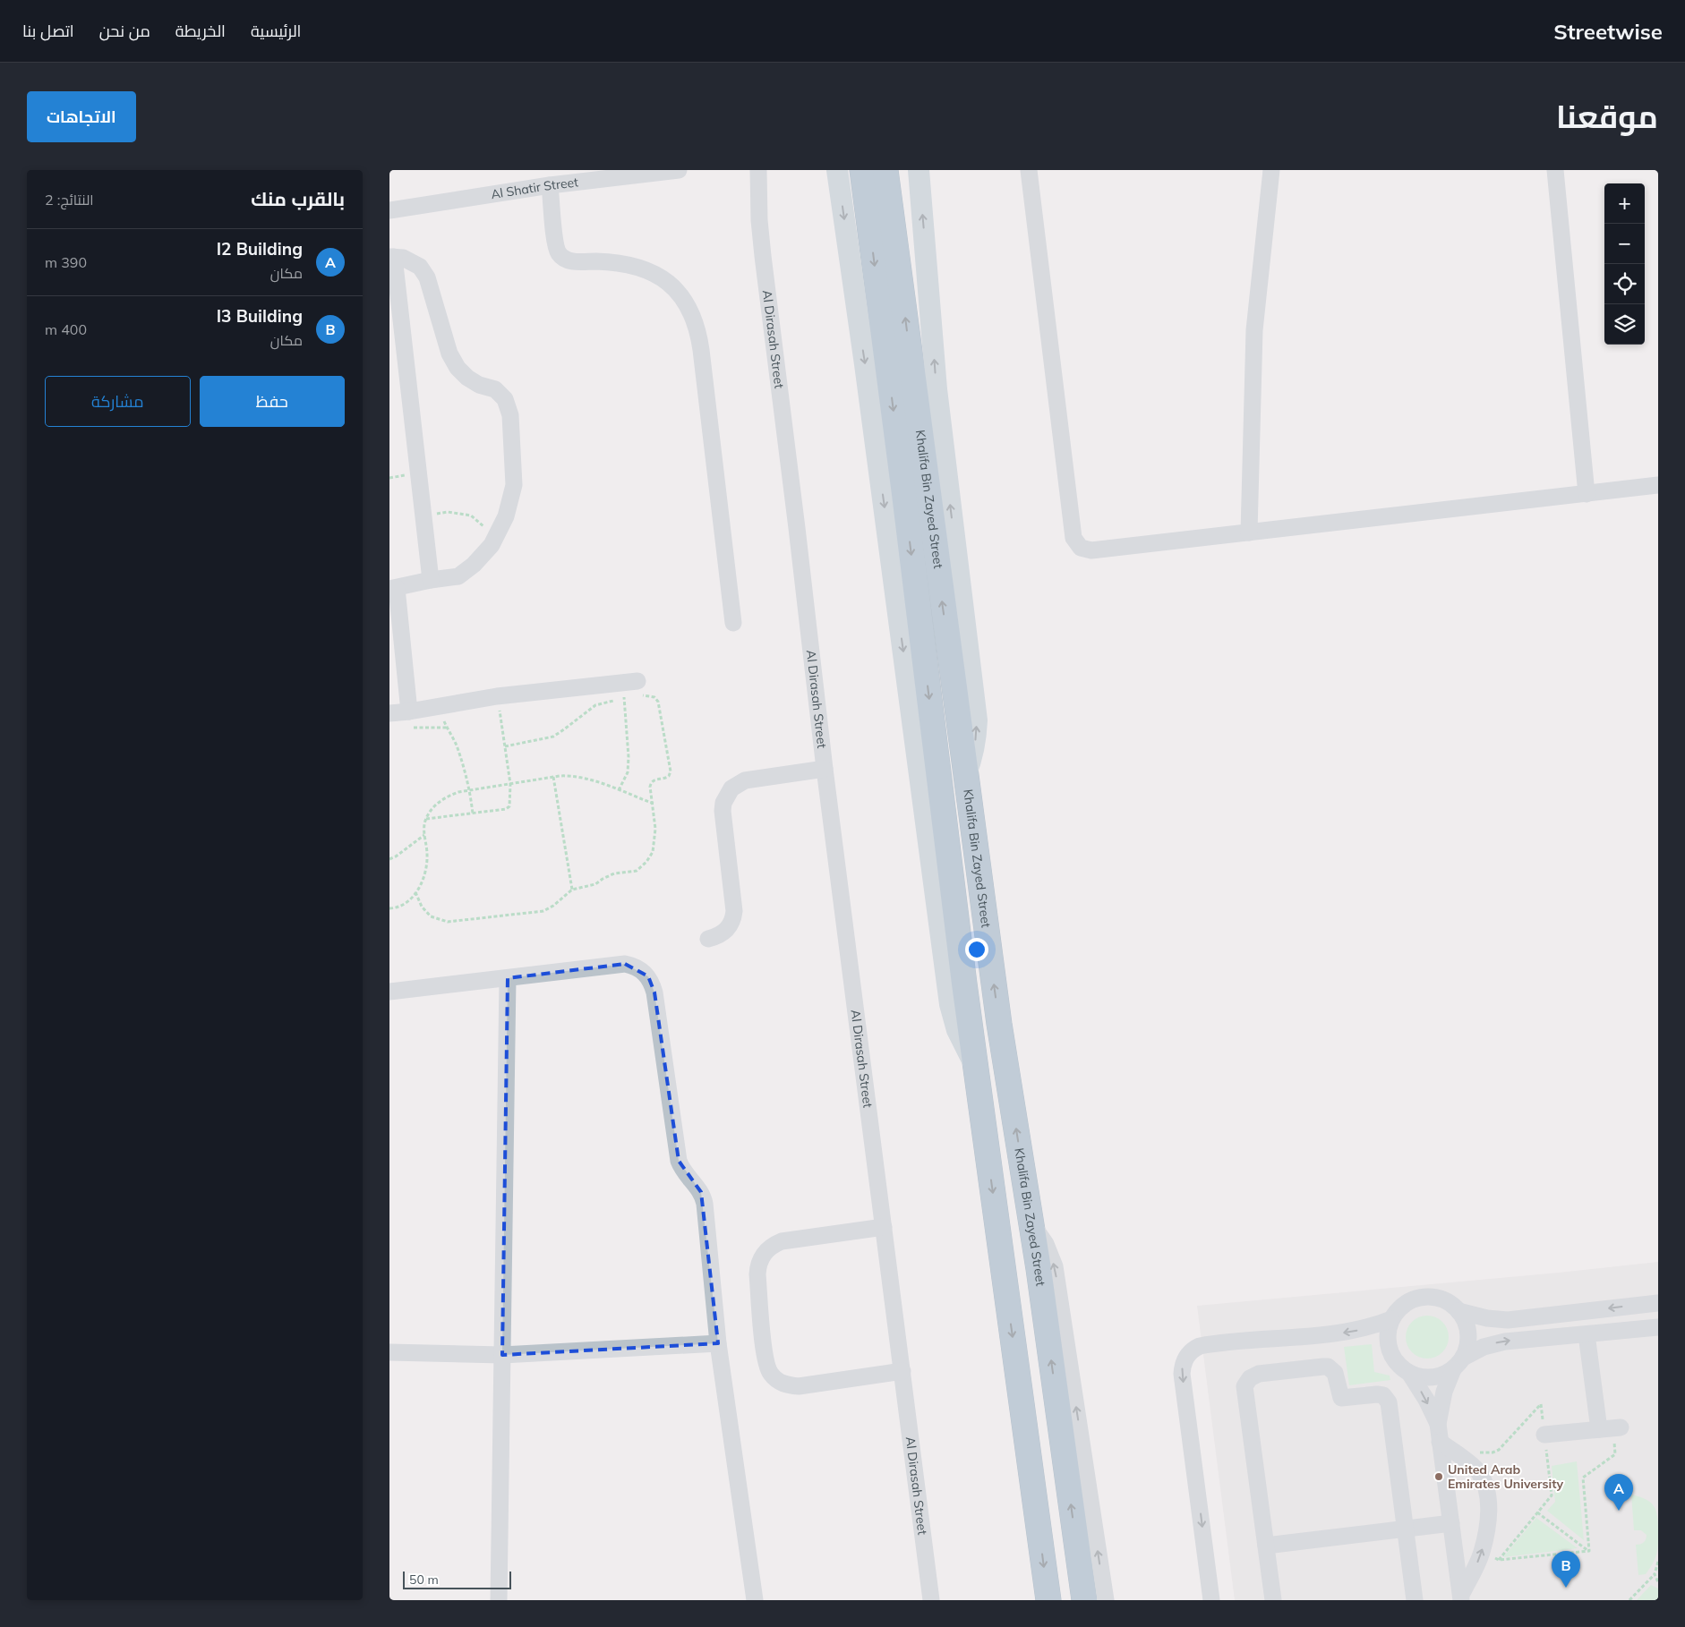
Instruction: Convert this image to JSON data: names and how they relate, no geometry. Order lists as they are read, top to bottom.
{
  "streets": {
    "highway": ["Khalifa Bin Zayed Street"],
    "street": ["Al Shatir Street", "Al Dirasah Street"]
  },
  "places": ["United Arab Emirates University"],
  "scale_bar": "50 m",
  "page": {
    "header": "Streetwise",
    "nav": [
      "الرئيسية",
      "الخريطة",
      "من نحن",
      "اتصل بنا"
    ],
    "title": "موقعنا",
    "buttons": [
      "الاتجاهات",
      ["حفظ", "مشاركة"]
    ],
    "heading": ["بالقرب منك", "النتائج: 2"],
    "map_buttons": ["+", "−"],
    "list": [
      {
        "mark": "A",
        "name": "I2 Building",
        "note": "مكان",
        "value": "390 m"
      },
      {
        "mark": "B",
        "name": "I3 Building",
        "note": "مكان",
        "value": "400 m"
      }
    ],
    "pins": ["A", "B"],
    "scale": "50 m"
  }
}
